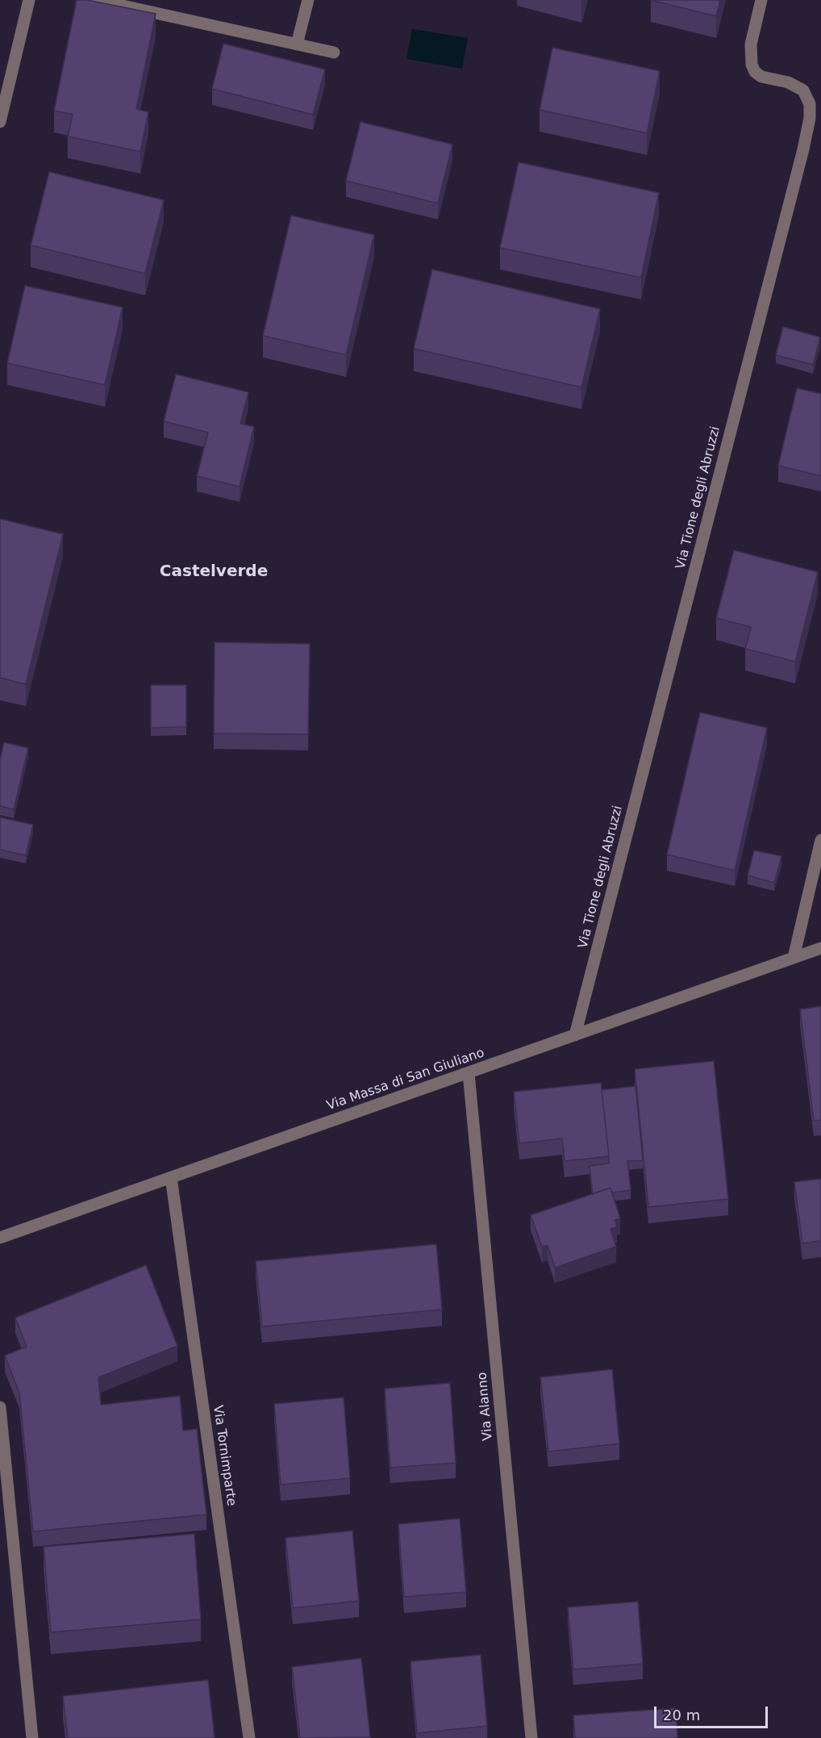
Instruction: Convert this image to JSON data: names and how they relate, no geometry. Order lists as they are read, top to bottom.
{
  "streets": {
    "street": [
      "Via Tione degli Abruzzi",
      "Via Massa di San Giuliano",
      "Via Alanno",
      "Via Tornimparte"
    ]
  },
  "crossings": [
    ["Via Tione degli Abruzzi", "Via Massa di San Giuliano"],
    ["Via Massa di San Giuliano", "Via Alanno"],
    ["Via Massa di San Giuliano", "Via Tornimparte"]
  ],
  "districts": ["Castelverde"],
  "scale_bar": "20 m"
}
